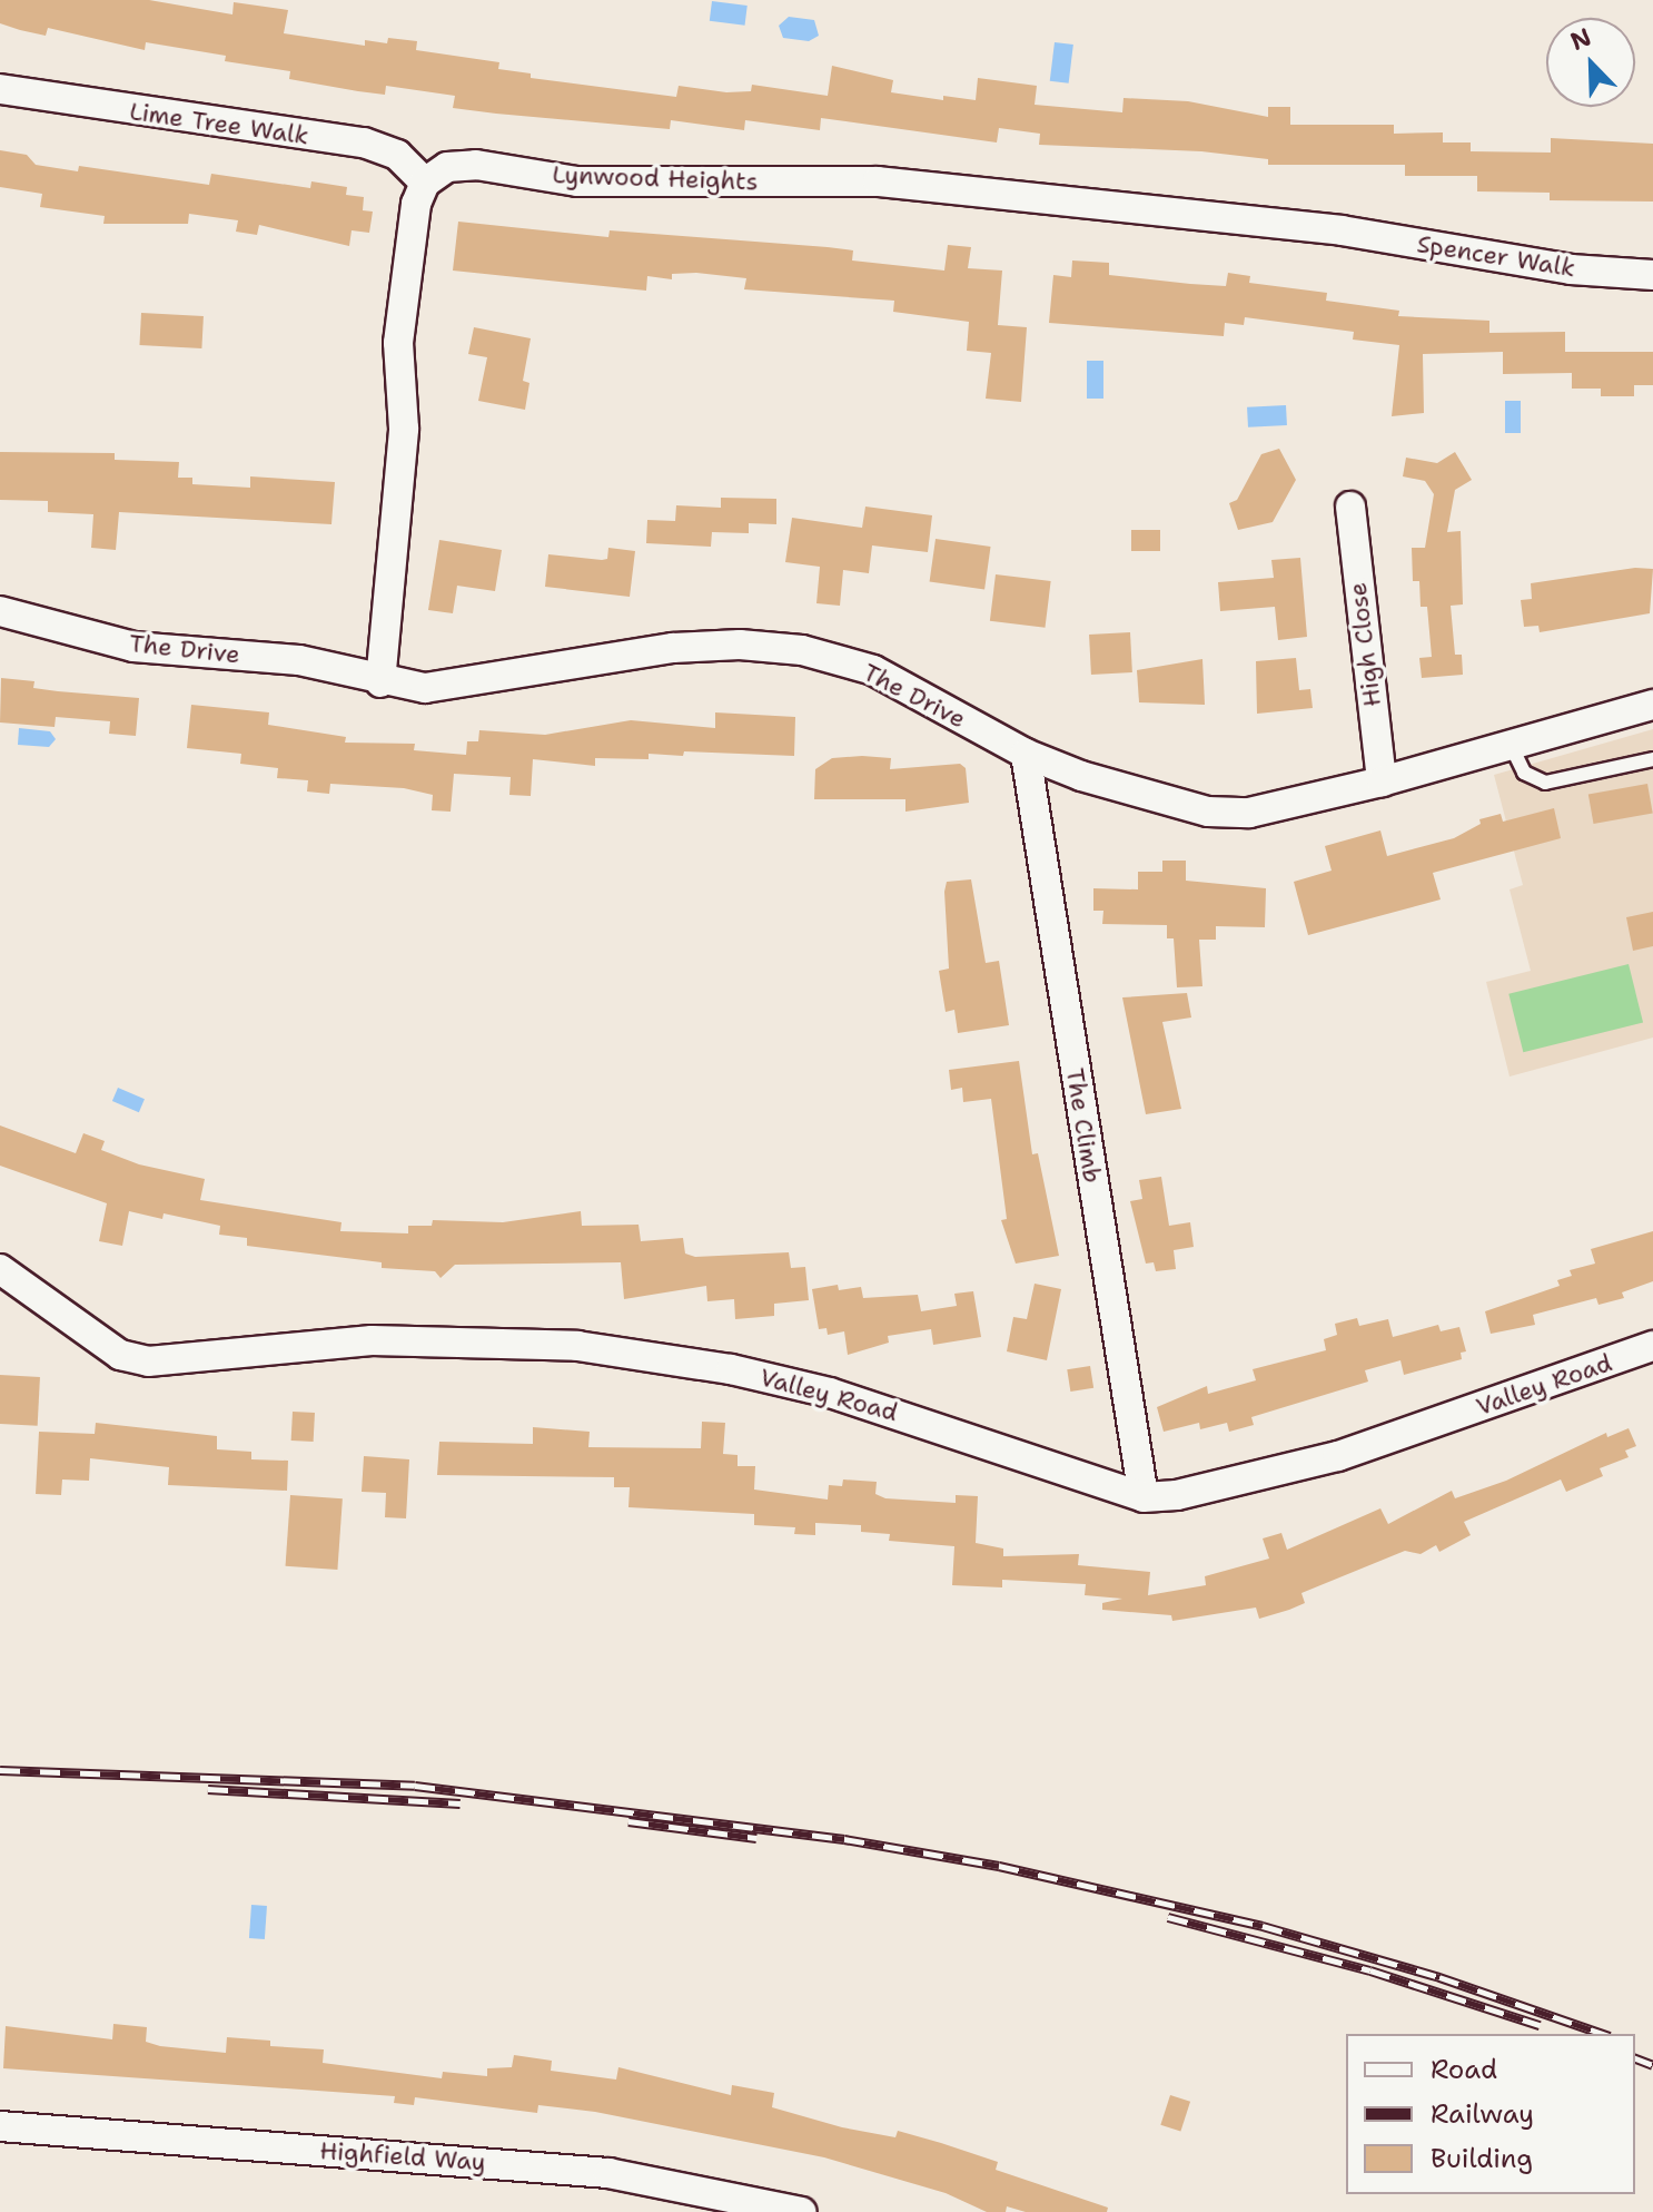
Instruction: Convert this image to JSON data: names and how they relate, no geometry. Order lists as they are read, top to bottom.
{
  "streets": {
    "street": [
      "Lime Tree Walk",
      "Lynwood Heights",
      "Spencer Walk",
      "High Close",
      "The Drive",
      "The Climb",
      "Valley Road",
      "Highfield Way"
    ]
  },
  "crossings": [
    ["Lime Tree Walk", "Lynwood Heights"],
    ["Lynwood Heights", "Spencer Walk"],
    ["High Close", "The Drive"],
    ["The Drive", "The Climb"],
    ["The Climb", "Valley Road"]
  ],
  "legend": ["Road", "Railway", "Building"],
  "north": "top left"
}
